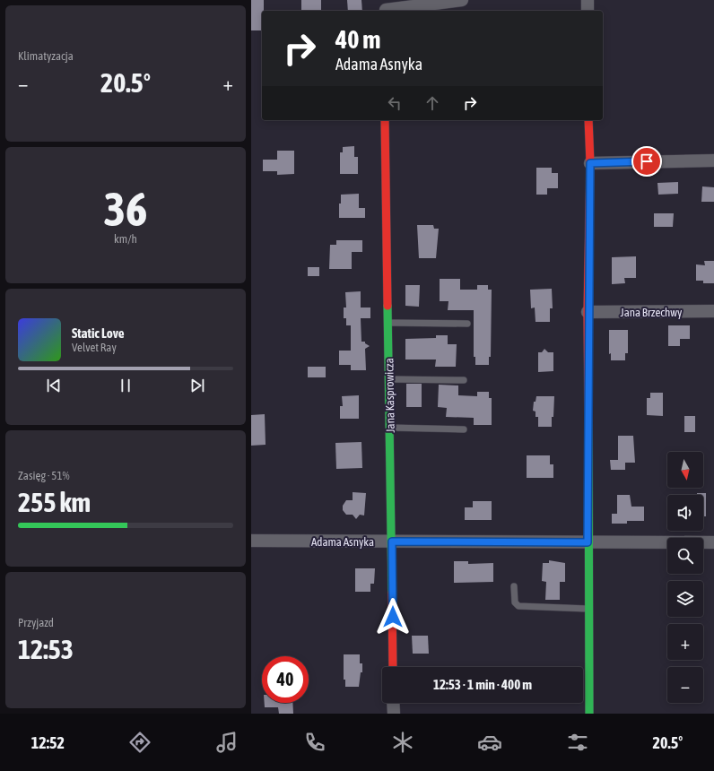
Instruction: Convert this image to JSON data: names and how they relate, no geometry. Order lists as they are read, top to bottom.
{
  "streets": {
    "street": ["Jana Brzechwy", "Jana Kasprowicza", "Adama Asnyka"]
  },
  "crossings": [
    ["Jana Kasprowicza", "Adama Asnyka"]
  ],
  "north": "bottom",
  "page": {
    "tile": [
      "Klimatyzacja",
      ["36", "km/h"],
      ["Zasięg · 51%", "255 km"],
      ["Przyjazd", "12:53"]
    ],
    "turn": ["40 m", "Adama Asnyka"],
    "heat": ["−", "20.5°", "+"],
    "song": ["Static Love", "Velvet Ray"],
    "map_buttons": ["+", "−"],
    "limit": "40",
    "trip": "12:53 · 1 min · 400 m",
    "tabs": ["12:52", "20.5°"]
  }
}
